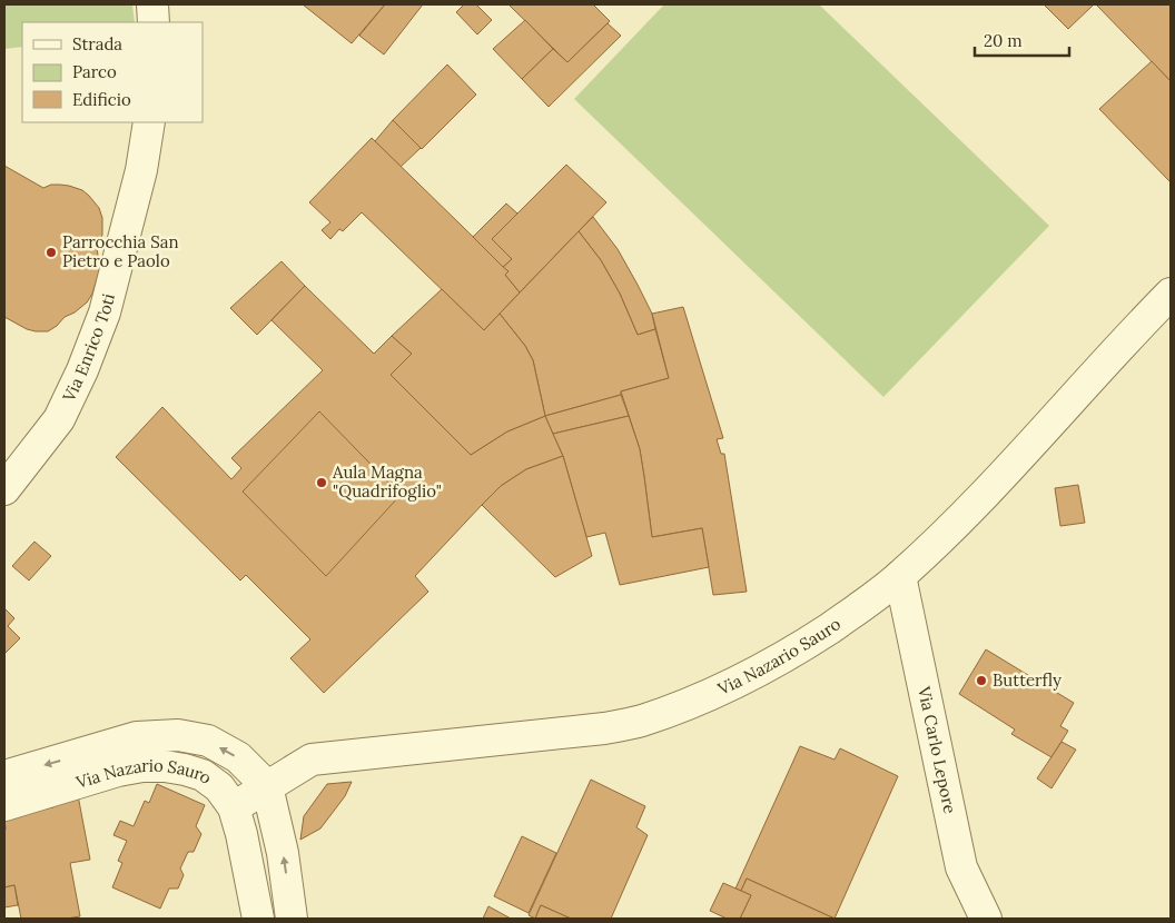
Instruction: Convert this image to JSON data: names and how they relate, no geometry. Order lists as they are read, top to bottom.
{
  "streets": {
    "street": ["Via Enrico Toti", "Via Nazario Sauro", "Via Carlo Lepore"]
  },
  "crossings": [
    ["Via Nazario Sauro", "Via Carlo Lepore"]
  ],
  "places": ["Parrocchia San Pietro e Paolo", "Aula Magna \"Quadrifoglio\"", "Butterfly"],
  "legend": ["Strada", "Parco", "Edificio"],
  "scale_bar": "20 m"
}
